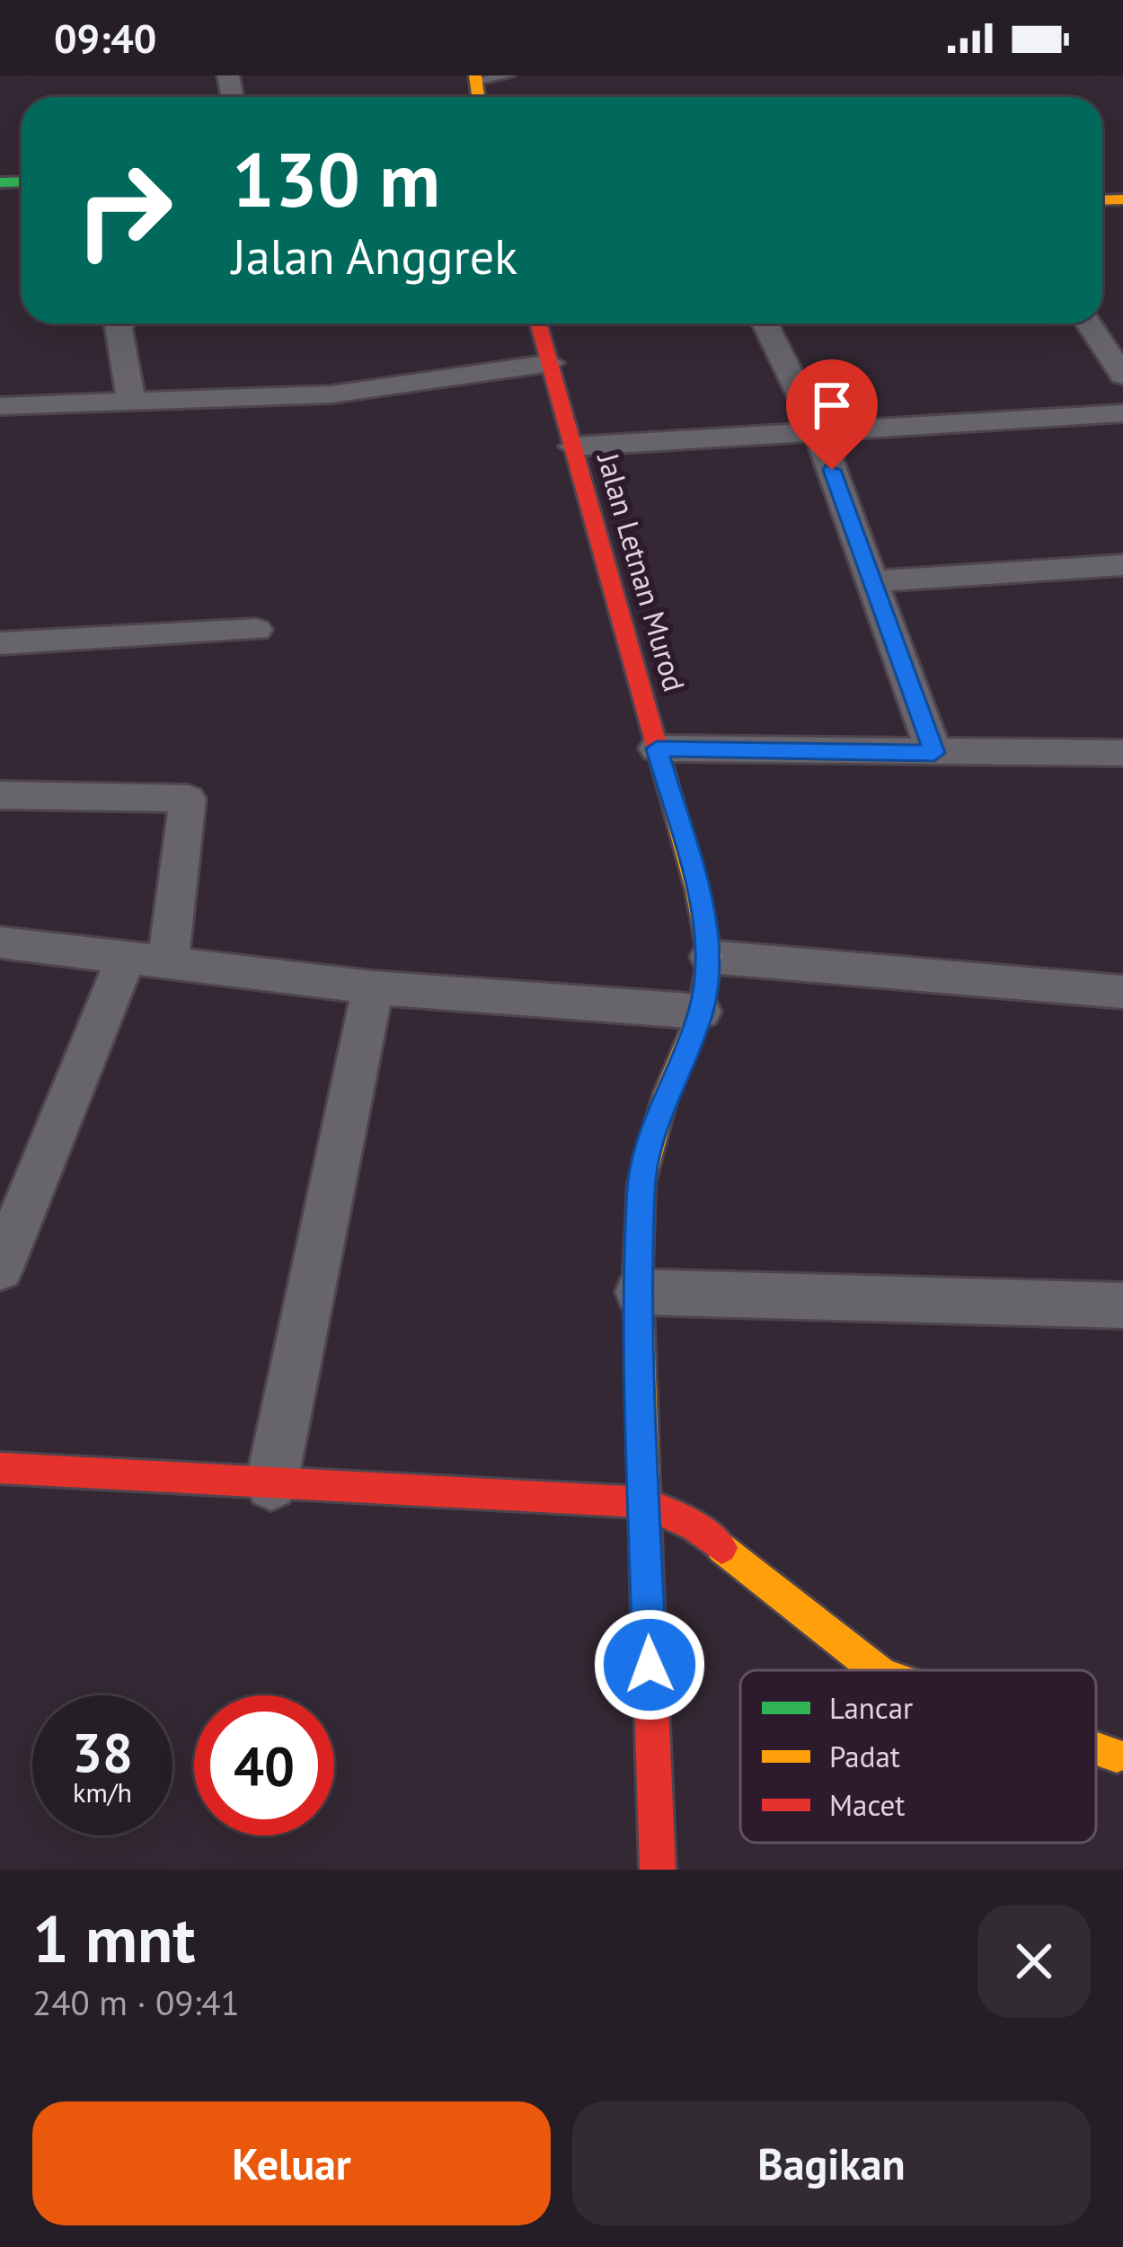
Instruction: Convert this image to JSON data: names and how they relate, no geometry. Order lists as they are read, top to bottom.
{
  "streets": {
    "street": ["Jalan Letnan Murod"]
  },
  "legend": ["Lancar", "Padat", "Macet"],
  "page": {
    "status": "09:40",
    "turn": ["130 m", "Jalan Anggrek"],
    "speed": "38 km/h",
    "limit": "40",
    "heading": ["1 mnt", "240 m · 09:41"],
    "buttons": ["Keluar", "Bagikan"]
  }
}
